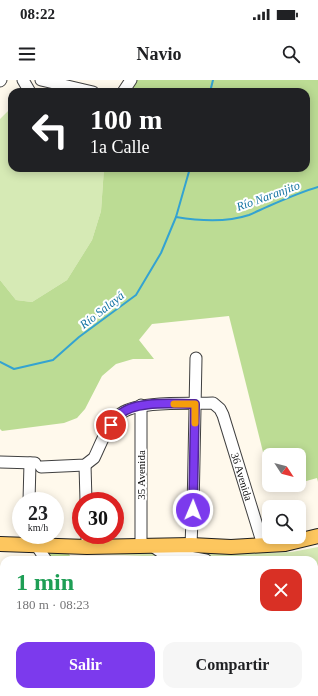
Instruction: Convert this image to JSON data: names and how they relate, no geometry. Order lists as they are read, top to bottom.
{
  "streets": {
    "street": ["35 Avenida", "36 Avenida"]
  },
  "water": ["Río Naranjito", "Río Salayá"],
  "north": "bottom right",
  "page": {
    "status": "08:22",
    "header": "Navio",
    "turn": ["100 m", "1a Calle"],
    "speed": "23 km/h",
    "limit": "30",
    "heading": ["1 min", "180 m · 08:23"],
    "buttons": ["Salir", "Compartir"]
  }
}
